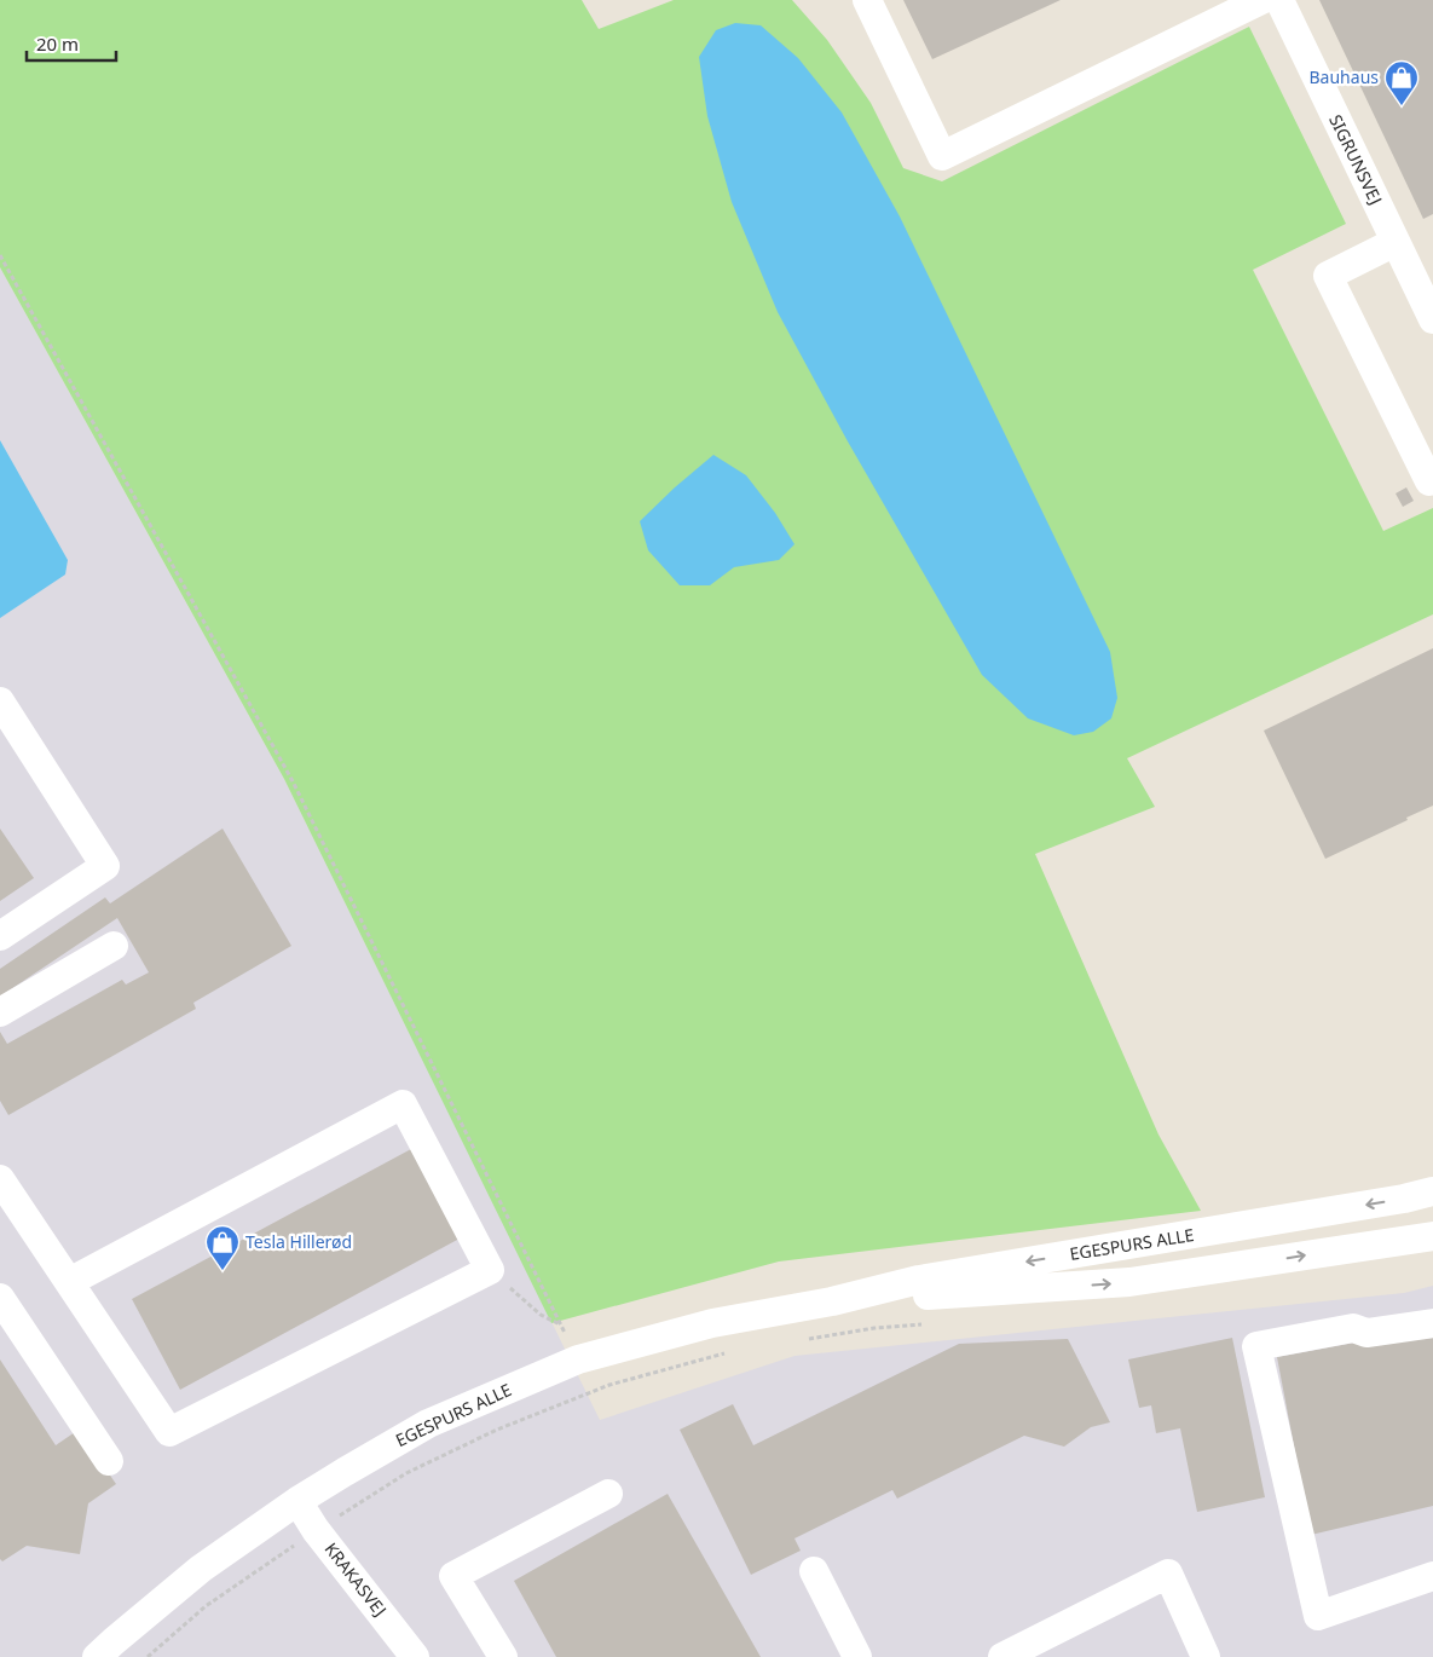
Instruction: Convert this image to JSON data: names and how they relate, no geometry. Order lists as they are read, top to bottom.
{
  "streets": {
    "street": ["SIGRUNSVEJ", "EGESPURS ALLE", "KRAKASVEJ"]
  },
  "crossings": [
    ["EGESPURS ALLE", "KRAKASVEJ"]
  ],
  "places": {
    "shop": ["Bauhaus", "Tesla Hillerød"]
  },
  "scale_bar": "20 m"
}
